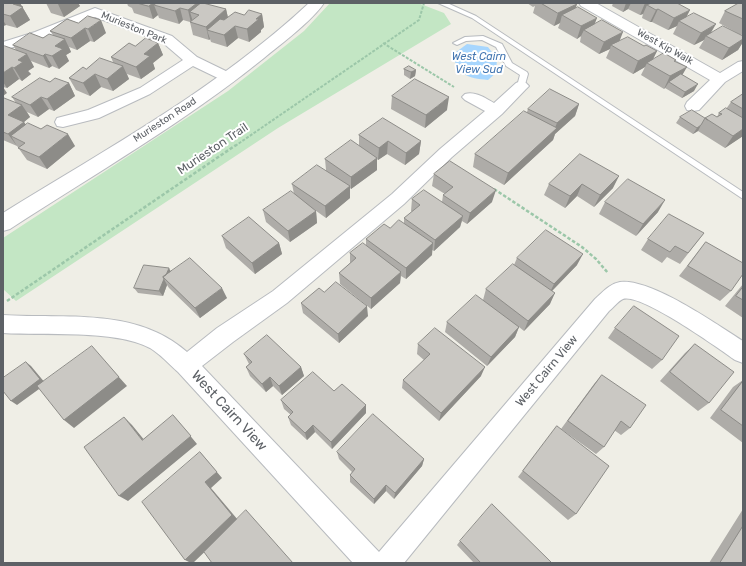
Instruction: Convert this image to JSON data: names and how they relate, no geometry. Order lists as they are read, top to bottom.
{
  "streets": {
    "street": [
      "Murieston Park",
      "West Kip Walk",
      "Murieston Road",
      "West Cairn View"
    ],
    "path": ["Murieston Trail"]
  },
  "crossings": [
    ["Murieston Park", "Murieston Road"]
  ],
  "water": ["West Cairn View Sud"]
}
